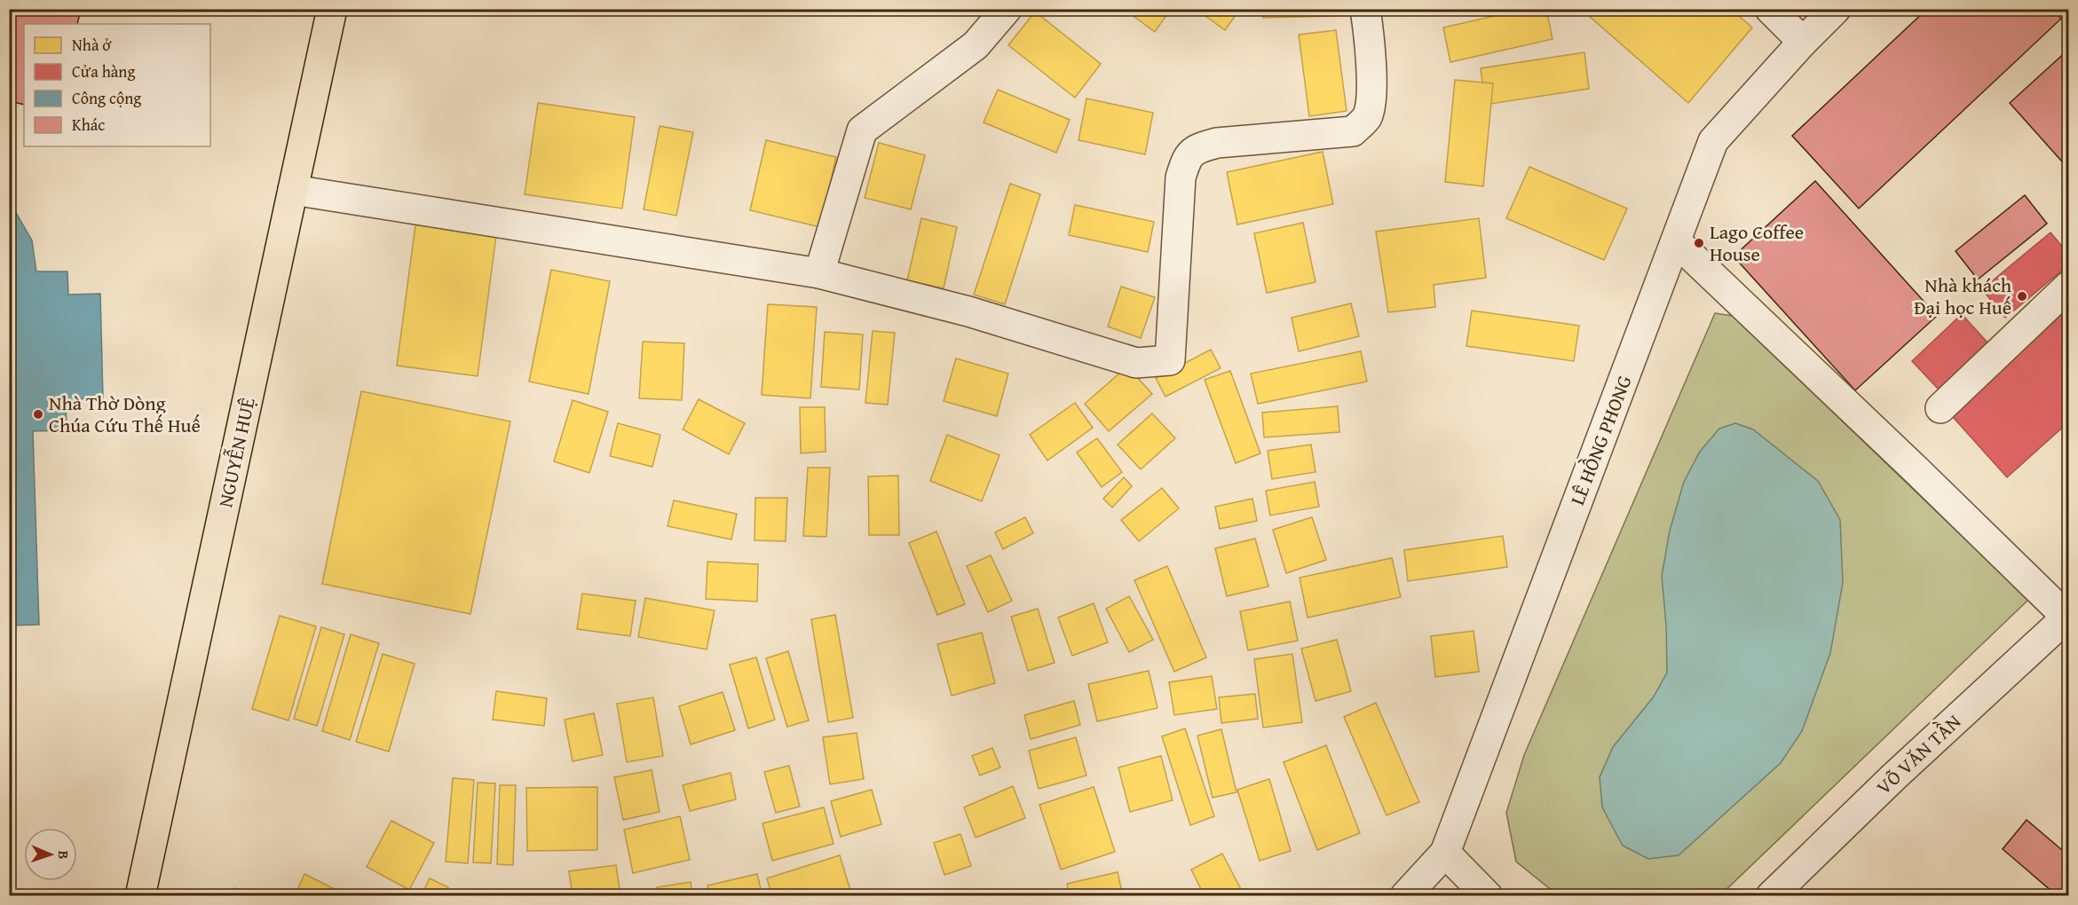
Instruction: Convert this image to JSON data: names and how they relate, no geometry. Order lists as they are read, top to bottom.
{
  "streets": {
    "main road": ["NGUYỄN HUỆ"],
    "street": ["LÊ HỒNG PHONG", "VÕ VĂN TẦN"]
  },
  "places": ["Lago Coffee House", "Nhà khách Đại học Huế", "Nhà Thờ Dòng Chúa Cứu Thế Huế"],
  "legend": [
    "Nhà ở",
    "Cửa hàng",
    "Công cộng",
    "Khác"
  ],
  "north": "right"
}
